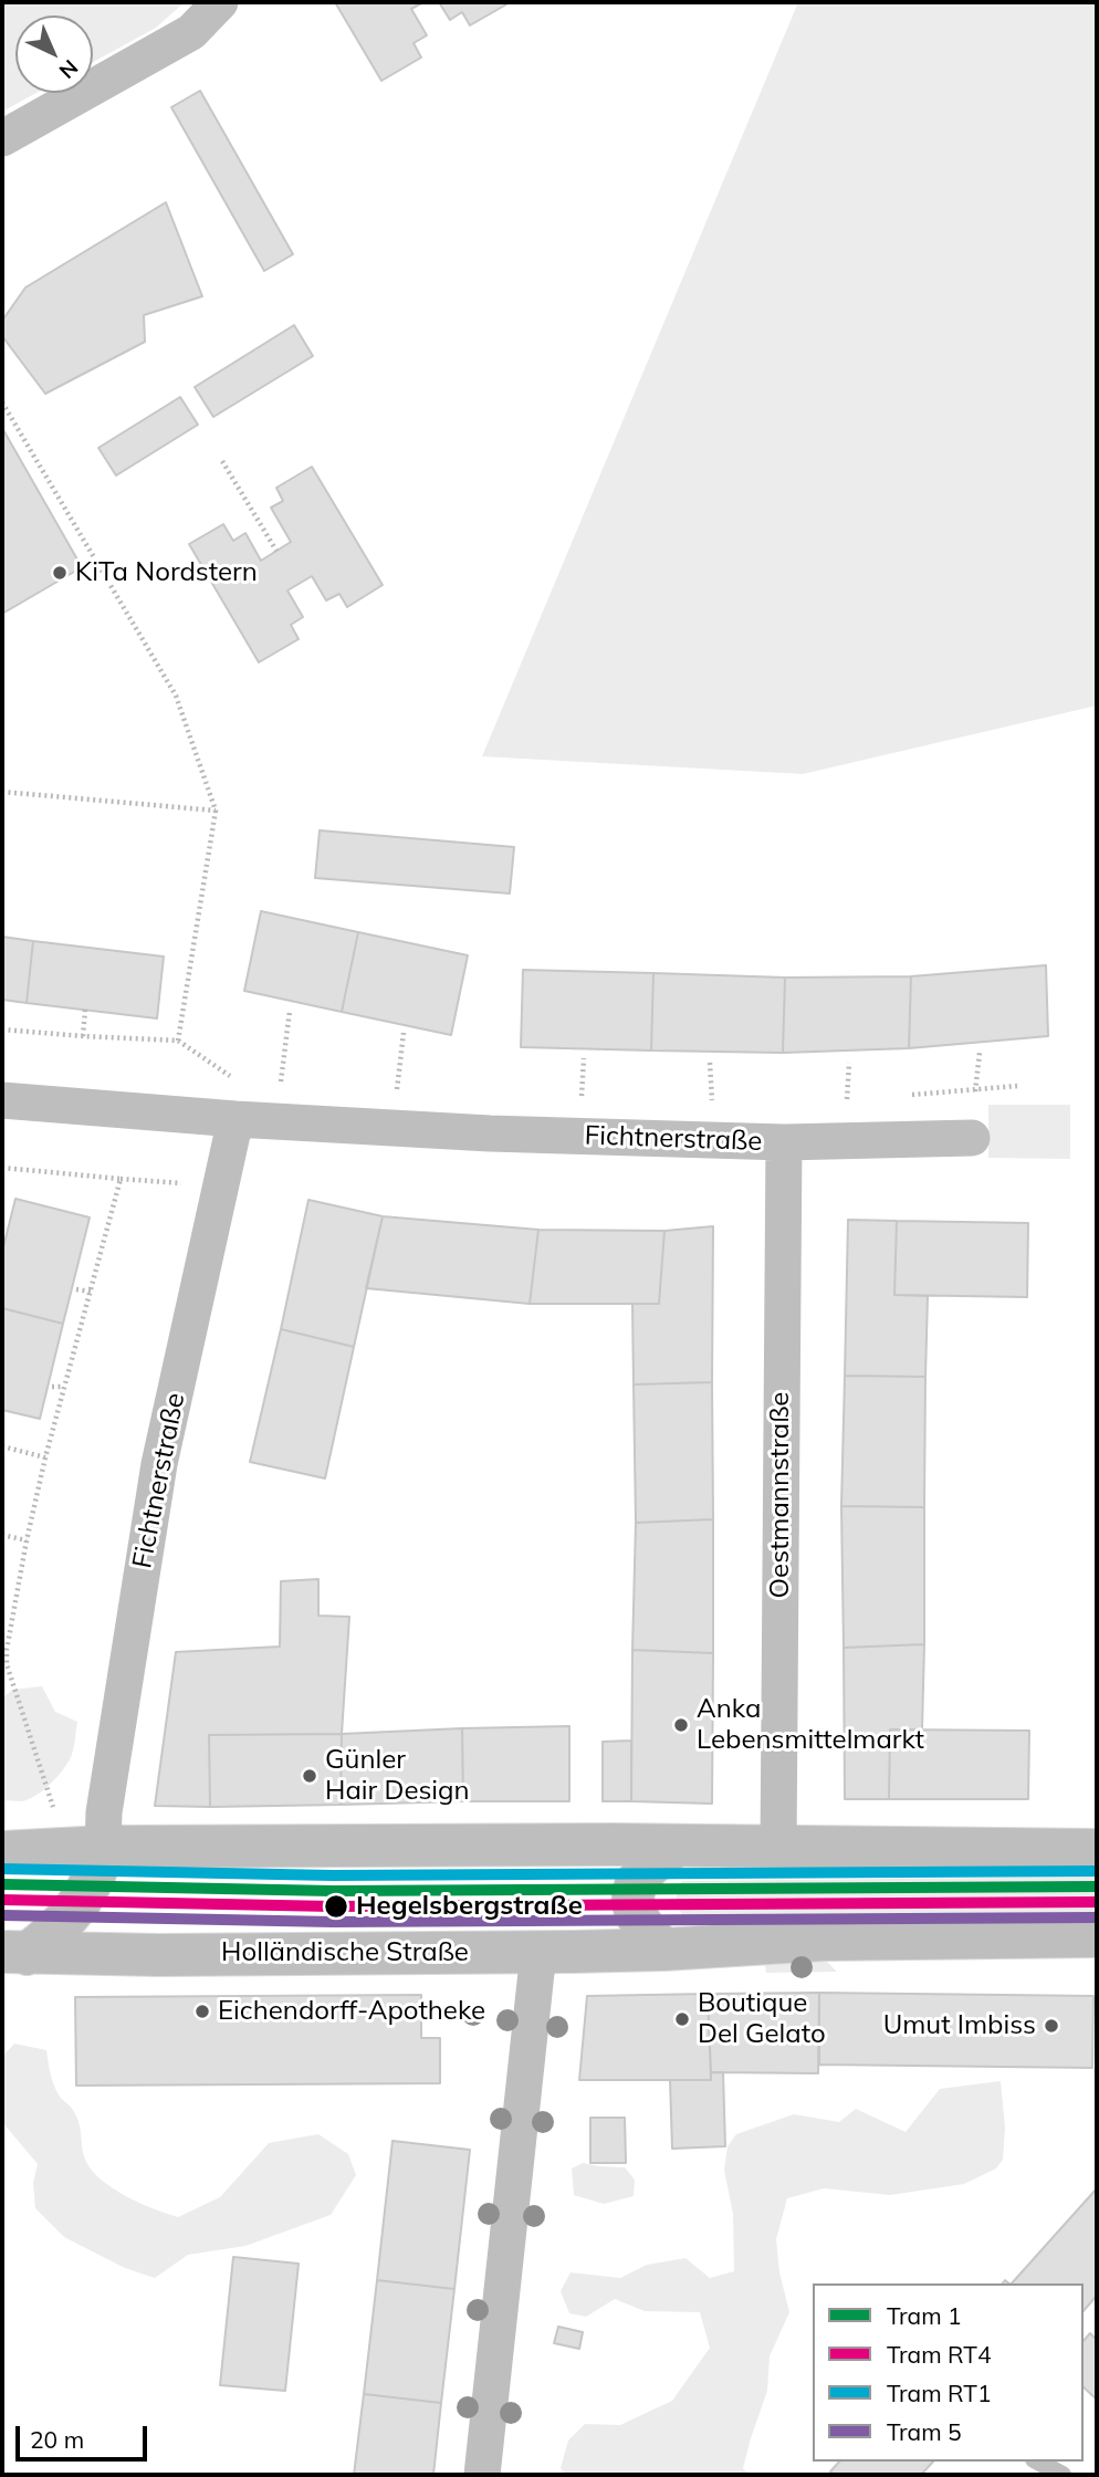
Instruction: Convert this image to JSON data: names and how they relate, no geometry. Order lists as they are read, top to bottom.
{
  "streets": {
    "main road": ["Holländische Straße"],
    "street": ["Fichtnerstraße", "Oestmannstraße"]
  },
  "crossings": [
    ["Fichtnerstraße", "Oestmannstraße"],
    ["Fichtnerstraße", "Holländische Straße"]
  ],
  "places": [
    "KiTa Nordstern",
    "Anka Lebensmittelmarkt",
    "Günler Hair Design",
    "Hegelsbergstraße",
    "Eichendorff-Apotheke",
    "Boutique Del Gelato",
    "Umut Imbiss"
  ],
  "lines": [
    "tram line RT1",
    "tram line 1",
    "tram line RT4",
    "tram line 5"
  ],
  "legend": [
    "Tram 1",
    "Tram RT4",
    "Tram RT1",
    "Tram 5"
  ],
  "scale_bar": "20 m",
  "north": "bottom right"
}
